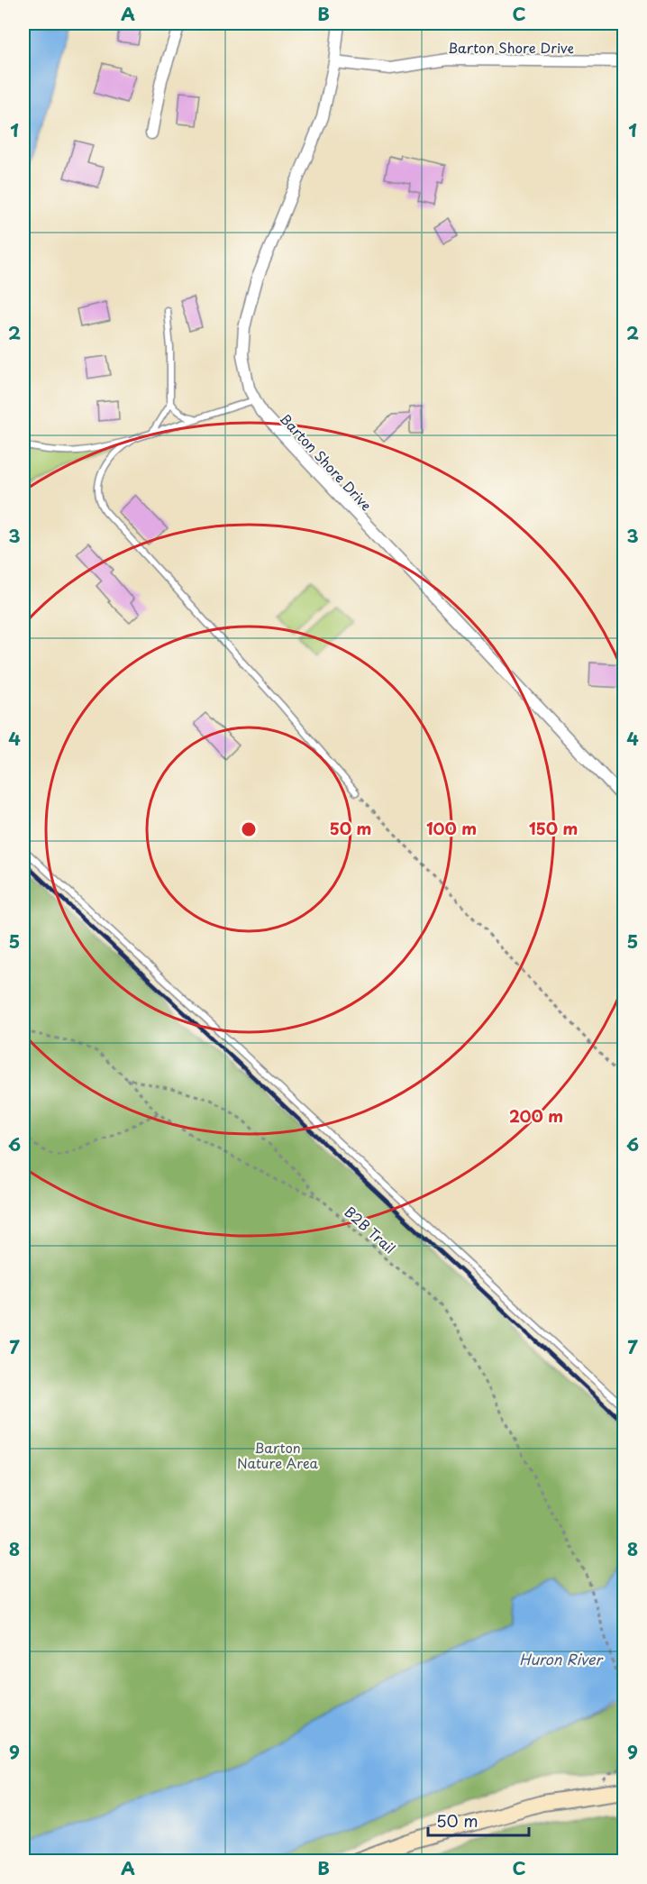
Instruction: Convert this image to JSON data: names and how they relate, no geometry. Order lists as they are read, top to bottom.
{
  "streets": {
    "street": ["Barton Shore Drive"],
    "path": ["B2B Trail"]
  },
  "water": ["Huron River"],
  "parks": ["Barton Nature Area"],
  "scale_bar": "50 m",
  "grid": {
    "columns": ["A", "B", "C"],
    "rows": [
      "1",
      "2",
      "3",
      "4",
      "5",
      "6",
      "7",
      "8",
      "9"
    ]
  },
  "rings": [
    "50 m",
    "100 m",
    "150 m",
    "200 m"
  ]
}
